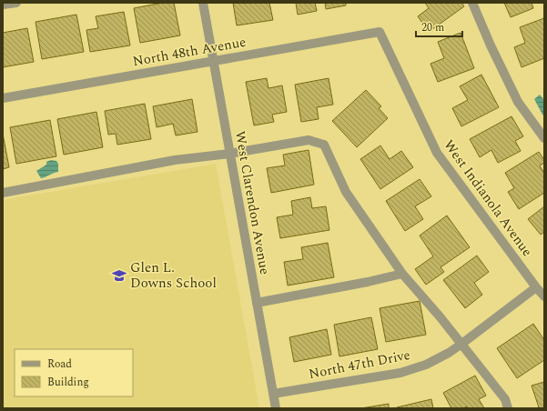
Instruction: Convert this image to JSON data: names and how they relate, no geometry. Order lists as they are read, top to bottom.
{
  "streets": {
    "street": [
      "North 48th Avenue",
      "West Indianola Avenue",
      "West Clarendon Avenue",
      "North 47th Drive"
    ]
  },
  "crossings": [
    ["North 48th Avenue", "West Indianola Avenue"],
    ["North 48th Avenue", "West Clarendon Avenue"],
    ["West Indianola Avenue", "North 47th Drive"],
    ["West Clarendon Avenue", "North 47th Drive"]
  ],
  "places": {
    "school or university": ["Glen L. Downs School"]
  },
  "legend": ["Road", "Building"],
  "scale_bar": "20 m"
}
